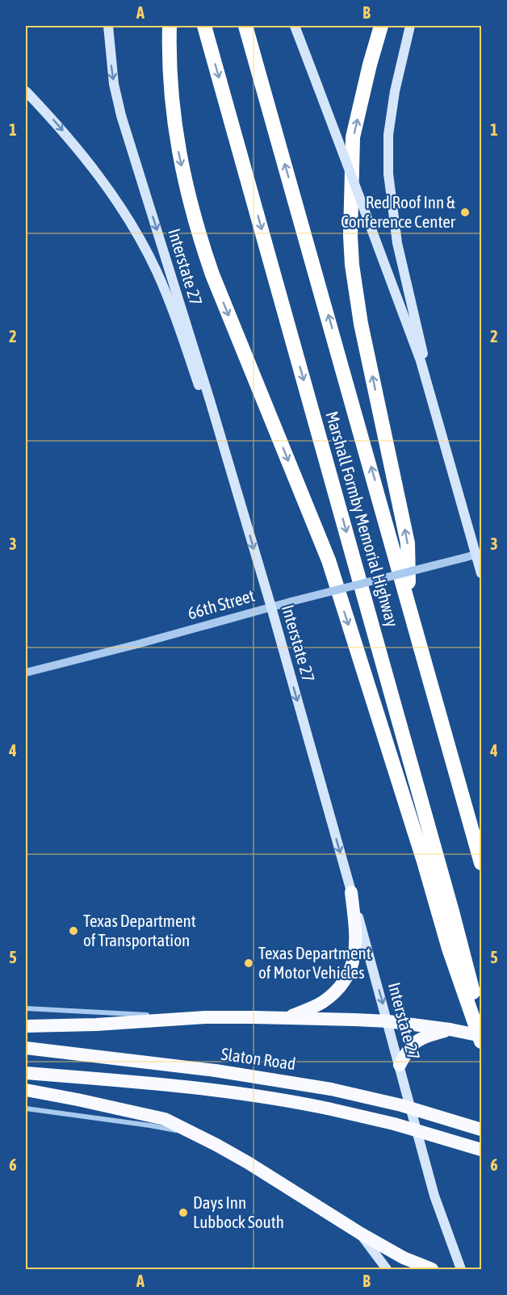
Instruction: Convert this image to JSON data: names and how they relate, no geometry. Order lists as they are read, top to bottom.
{
  "streets": {
    "highway": ["Marshall Formby Memorial Highway", "Slaton Road"],
    "main road": ["Interstate 27"],
    "street": ["66th Street"]
  },
  "crossings": [
    ["Interstate 27", "66th Street"]
  ],
  "places": [
    "Red Roof Inn & Conference Center",
    "Texas Department of Transportation",
    "Texas Department of Motor Vehicles",
    "Days Inn Lubbock South"
  ],
  "grid": {
    "columns": ["A", "B"],
    "rows": [
      "1",
      "2",
      "3",
      "4",
      "5",
      "6"
    ]
  }
}
